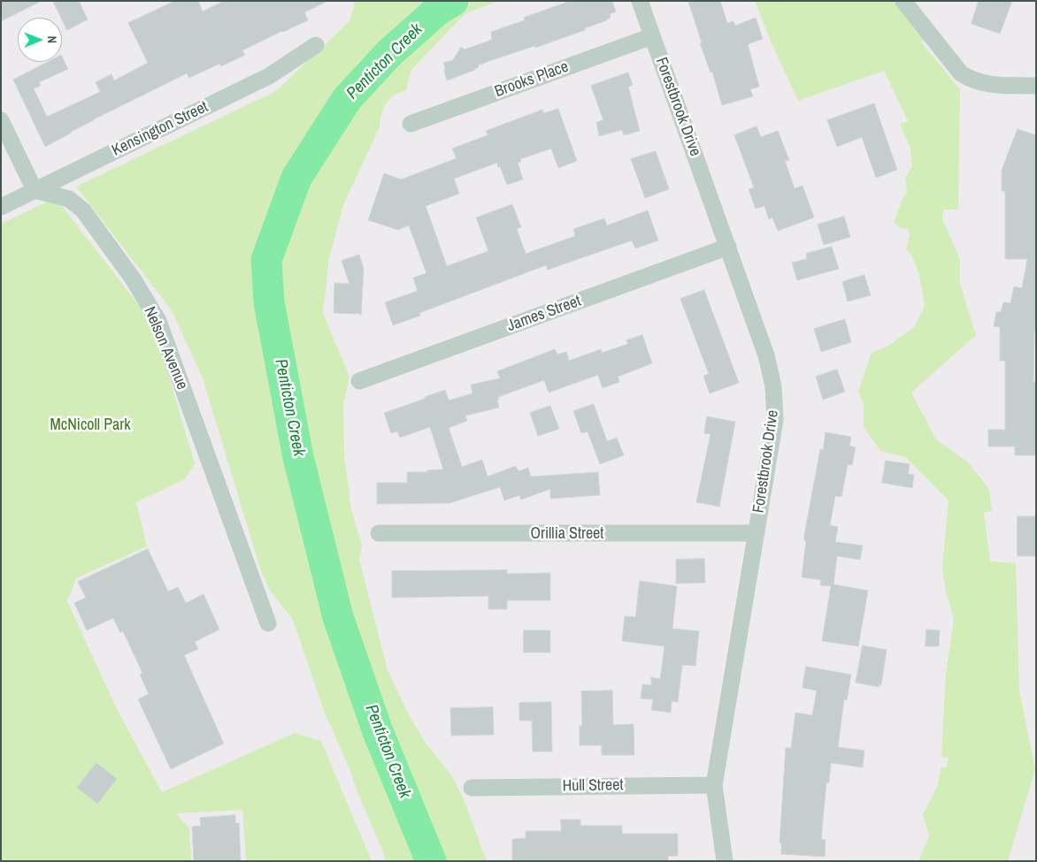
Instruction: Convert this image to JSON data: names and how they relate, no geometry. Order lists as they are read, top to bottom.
{
  "streets": {
    "street": [
      "Brooks Place",
      "Forestbrook Drive",
      "Kensington Street",
      "James Street",
      "Nelson Avenue",
      "Orillia Street",
      "Hull Street"
    ]
  },
  "crossings": [
    ["Brooks Place", "Forestbrook Drive"],
    ["Forestbrook Drive", "James Street"],
    ["Forestbrook Drive", "Orillia Street"],
    ["Forestbrook Drive", "Hull Street"],
    ["Kensington Street", "Nelson Avenue"]
  ],
  "water": ["Penticton Creek"],
  "parks": ["McNicoll Park"],
  "north": "right"
}
